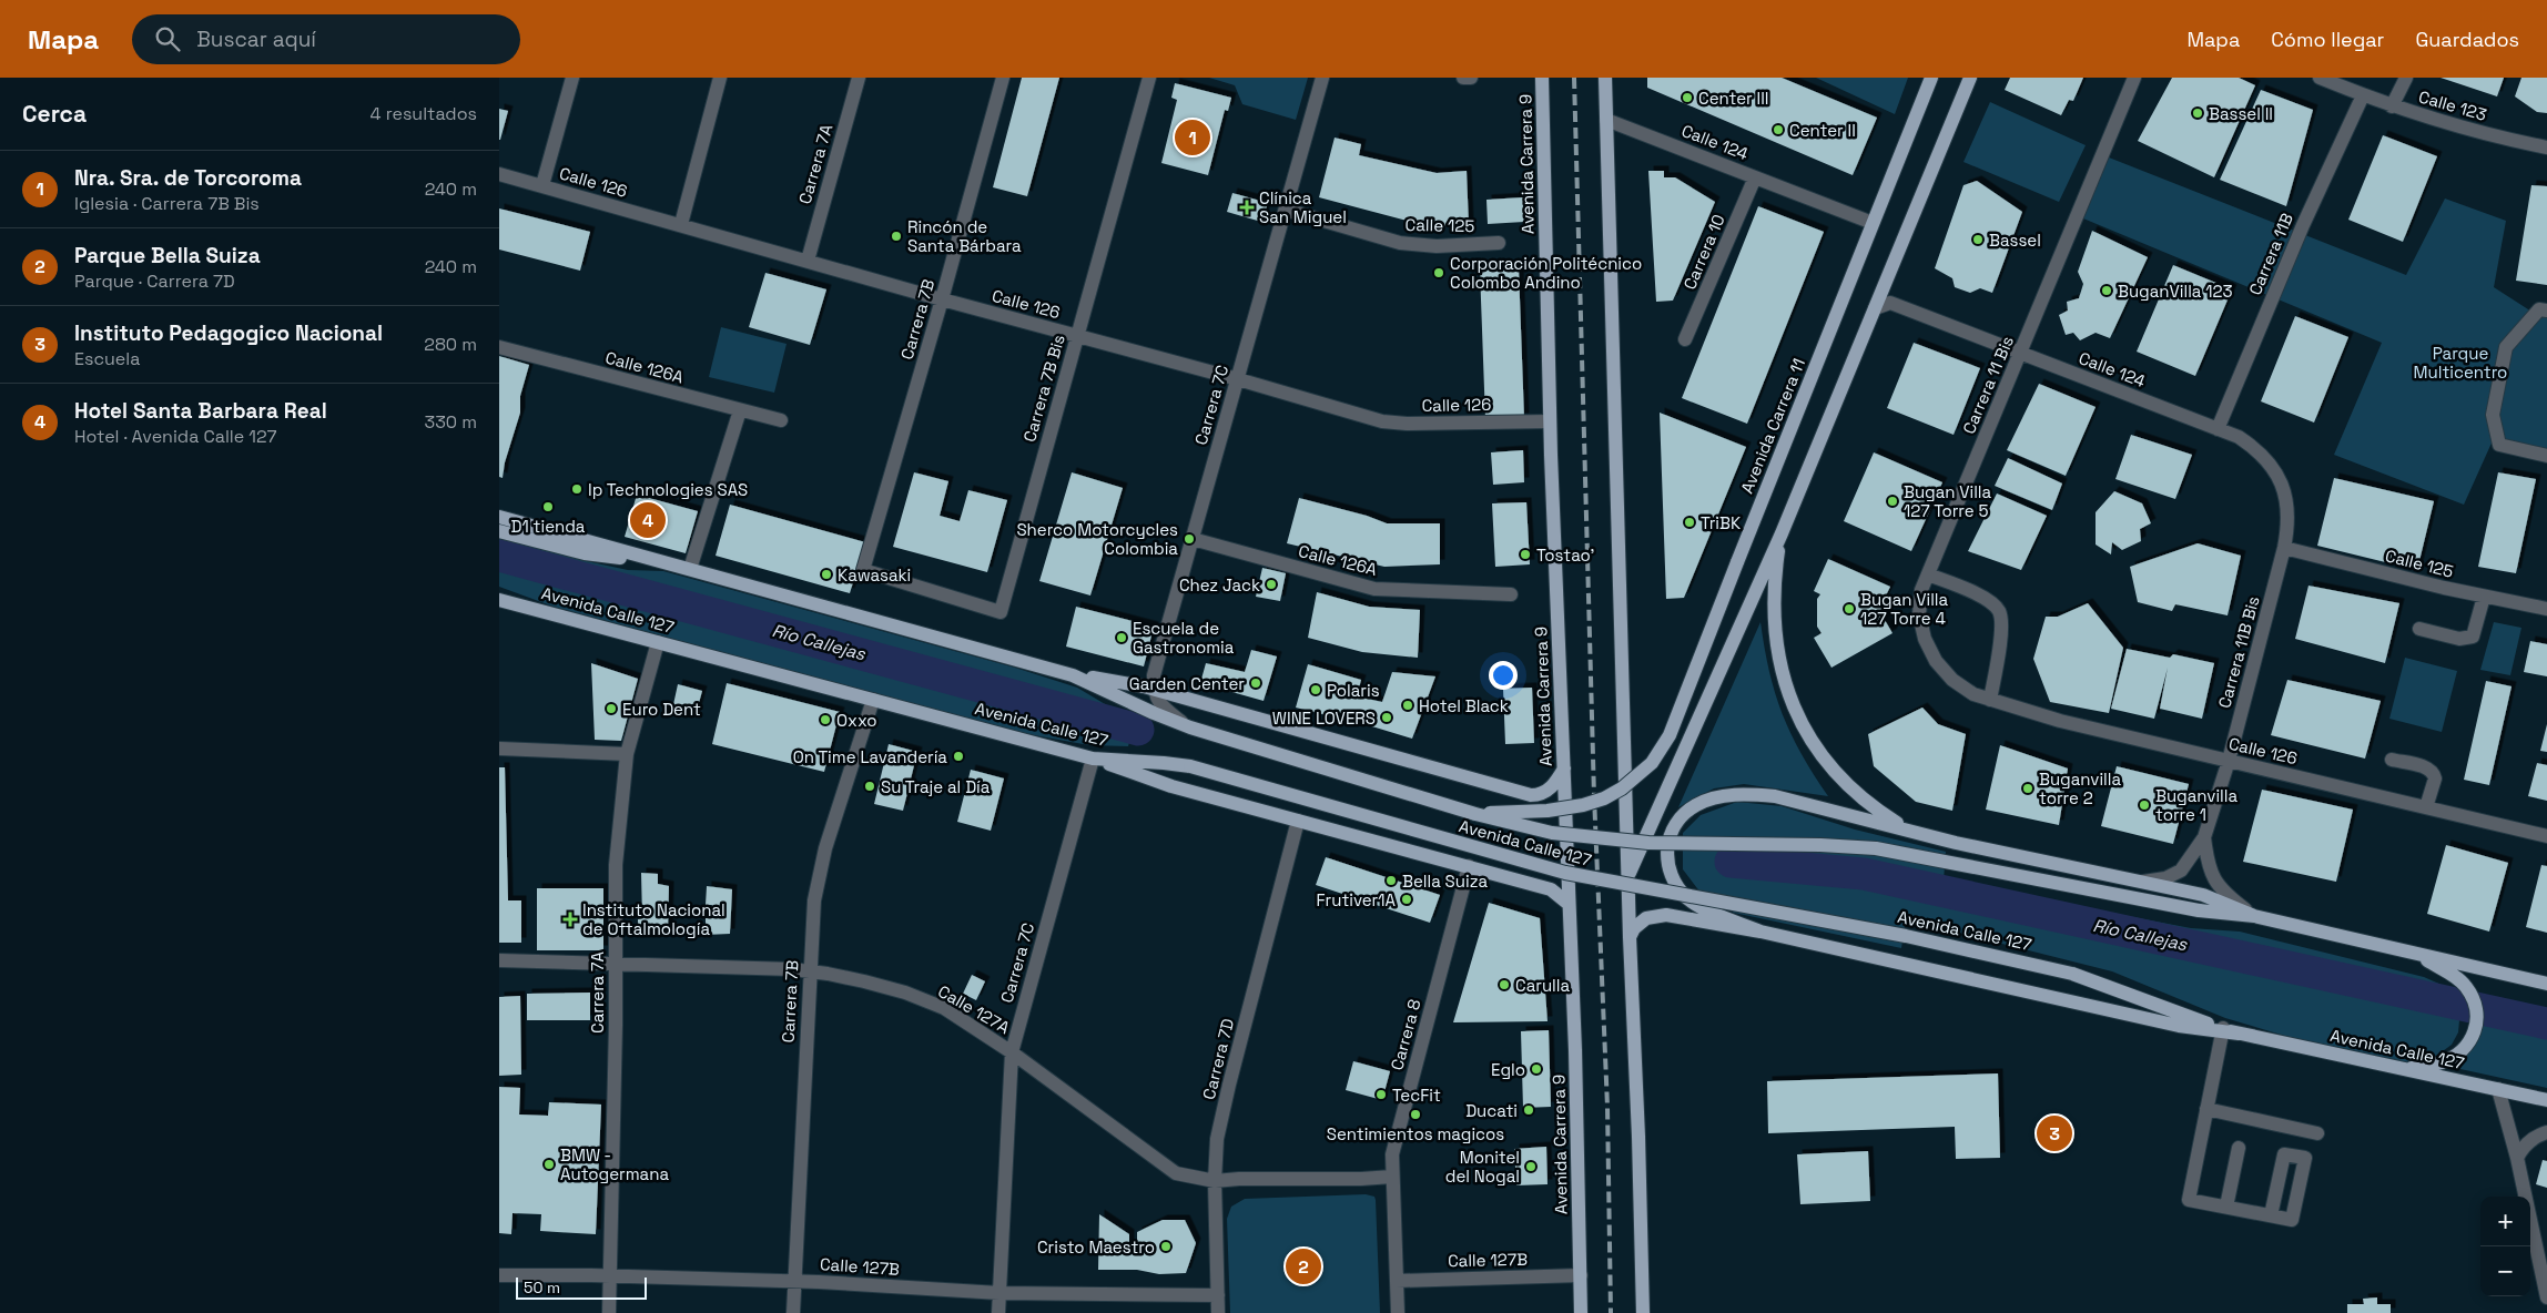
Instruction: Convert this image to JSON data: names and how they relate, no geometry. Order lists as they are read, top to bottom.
{
  "streets": {
    "main road": ["Avenida Carrera 9", "Avenida Carrera 11", "Avenida Calle 127"],
    "street": [
      "Calle 123",
      "Calle 124",
      "Carrera 7A",
      "Calle 126",
      "Calle 125",
      "Carrera 10",
      "Carrera 11B",
      "Carrera 7B",
      "Calle 126A",
      "Carrera 11 Bis",
      "Carrera 7B Bis",
      "Carrera 7C",
      "Carrera 11B Bis",
      "Calle 127A",
      "Carrera 8",
      "Carrera 7D",
      "Calle 127B"
    ]
  },
  "crossings": [
    ["Calle 123", "Carrera 11B"],
    ["Calle 124", "Carrera 10"],
    ["Calle 124", "Carrera 11B"],
    ["Calle 124", "Carrera 11 Bis"],
    ["Calle 124", "Avenida Carrera 11"],
    ["Calle 124", "Carrera 11B Bis"],
    ["Carrera 7A", "Calle 126"],
    ["Carrera 7A", "Avenida Calle 127"],
    ["Carrera 7A", "Calle 127A"],
    ["Carrera 7A", "Calle 127B"],
    ["Avenida Carrera 9", "Calle 126"],
    ["Avenida Carrera 9", "Calle 127B"],
    ["Calle 126", "Carrera 7B"],
    ["Calle 126", "Carrera 11 Bis"],
    ["Calle 126", "Carrera 7B Bis"],
    ["Calle 126", "Carrera 7C"],
    ["Calle 126", "Carrera 11B Bis"],
    ["Calle 125", "Carrera 7C"],
    ["Calle 125", "Carrera 11B Bis"],
    ["Carrera 7B", "Carrera 7B Bis"],
    ["Carrera 7B", "Avenida Calle 127"],
    ["Carrera 7B", "Calle 127A"],
    ["Carrera 7B", "Calle 127B"],
    ["Calle 126A", "Carrera 7C"],
    ["Carrera 7C", "Avenida Calle 127"],
    ["Carrera 7C", "Calle 127A"],
    ["Carrera 7C", "Calle 127B"],
    ["Avenida Carrera 11", "Avenida Calle 127"],
    ["Avenida Calle 127", "Carrera 11B Bis"],
    ["Calle 127A", "Carrera 8"],
    ["Calle 127A", "Carrera 7D"],
    ["Carrera 8", "Calle 127B"],
    ["Carrera 7D", "Calle 127B"]
  ],
  "water": ["Río Callejas"],
  "parks": ["Parque Multicentro"],
  "places": {
    "other": [
      "Center III",
      "Bassel II",
      "Center II",
      "Rincón de Santa Bárbara",
      "Bassel",
      "Corporación Politécnico Colombo Andino",
      "BuganVilla 123",
      "Ip Technologies SAS",
      "Bugan Villa 127 Torre 5",
      "D1 tienda",
      "TriBK",
      "Sherco Motorcycles Colombia",
      "Tostao’",
      "Kawasaki",
      "Chez Jack",
      "Bugan Villa 127 Torre 4",
      "Escuela de Gastronomia",
      "Garden Center",
      "Polaris",
      "Hotel Black",
      "Euro Dent",
      "WINE LOVERS",
      "Oxxo",
      "On Time Lavandería",
      "Su Traje al Día",
      "Buganvilla torre 2",
      "Buganvilla torre 1",
      "Bella Suiza",
      "Frutiver1A",
      "Carulla",
      "Eglo",
      "TecFit",
      "Ducati",
      "Sentimientos magicos",
      "BMW - Autogermana",
      "Monitel del Nogal",
      "Cristo Maestro"
    ],
    "health": ["Clínica San Miguel", "Instituto Nacional de Oftalmología"]
  },
  "scale_bar": "50 m",
  "page": {
    "header": "Mapa",
    "search": "Buscar aquí",
    "nav": ["Mapa", "Cómo llegar", "Guardados"],
    "heading": ["Cerca", "4 resultados"],
    "pins": [
      "1",
      "4",
      "3",
      "2"
    ],
    "list": [
      {
        "mark": "1",
        "name": "Nra. Sra. de Torcoroma",
        "note": "Iglesia · Carrera 7B Bis",
        "value": "240 m"
      },
      {
        "mark": "2",
        "name": "Parque Bella Suiza",
        "note": "Parque · Carrera 7D",
        "value": "240 m"
      },
      {
        "mark": "3",
        "name": "Instituto Pedagogico Nacional",
        "note": "Escuela",
        "value": "280 m"
      },
      {
        "mark": "4",
        "name": "Hotel Santa Barbara Real",
        "note": "Hotel · Avenida Calle 127",
        "value": "330 m"
      }
    ],
    "map_buttons": ["+", "−"],
    "scale": "50 m"
  }
}
